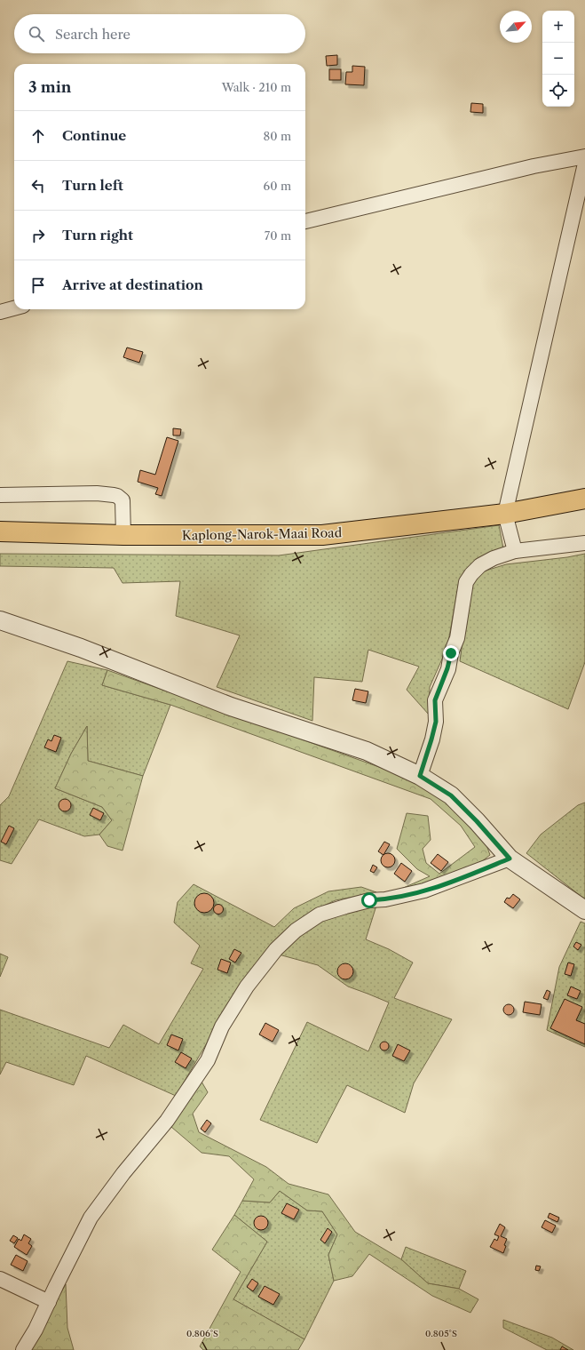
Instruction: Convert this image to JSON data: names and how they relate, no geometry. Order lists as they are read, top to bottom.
{
  "streets": {
    "highway": ["Kaplong-Narok-Maai Road"]
  },
  "north": "top right",
  "page": {
    "map_buttons": ["+", "−"],
    "search": "Search here",
    "heading": ["3 min", "Walk · 210 m"],
    "list": [
      ["Continue", "80 m"],
      ["Turn left", "60 m"],
      ["Turn right", "70 m"],
      "Arrive at destination"
    ]
  },
  "coordinates": ["0.806°S", "0.805°S"]
}
